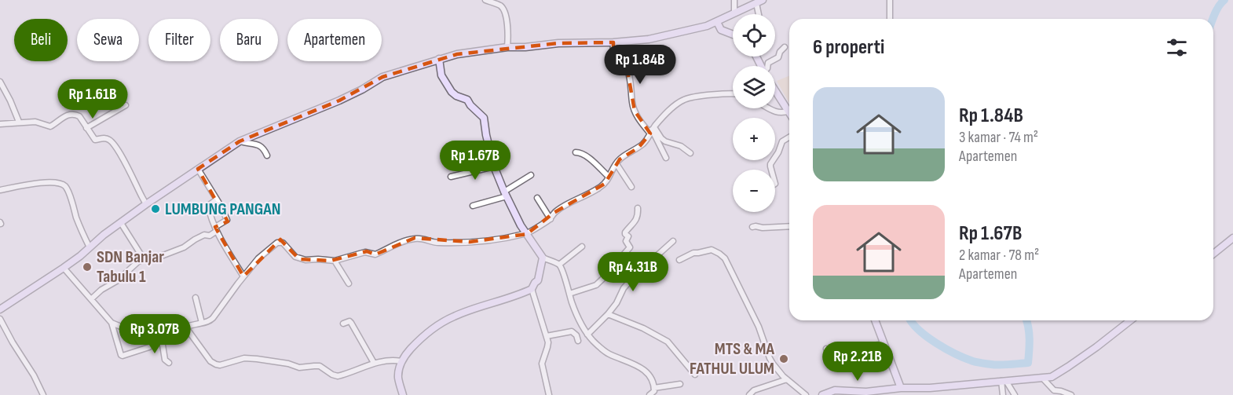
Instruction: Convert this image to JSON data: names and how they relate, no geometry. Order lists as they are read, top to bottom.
{
  "places": ["LUMBUNG PANGAN", "SDN Banjar Tabulu 1", "MTS & MA FATHUL ULUM"],
  "page": {
    "map_buttons": ["+", "−"],
    "chip": [
      "Beli",
      "Sewa",
      "Filter",
      "Baru",
      "Apartemen"
    ],
    "heading": "6 properti",
    "price": [
      "Rp 1.84B",
      "Rp 1.61B",
      "Rp 1.67B",
      "Rp 4.31B",
      "Rp 3.07B",
      "Rp 2.21B"
    ],
    "list": [
      {
        "name": "Rp 1.84B",
        "note": "3 kamar · 74 m² · Apartemen"
      },
      {
        "name": "Rp 1.67B",
        "note": "2 kamar · 78 m² · Apartemen"
      }
    ]
  }
}
